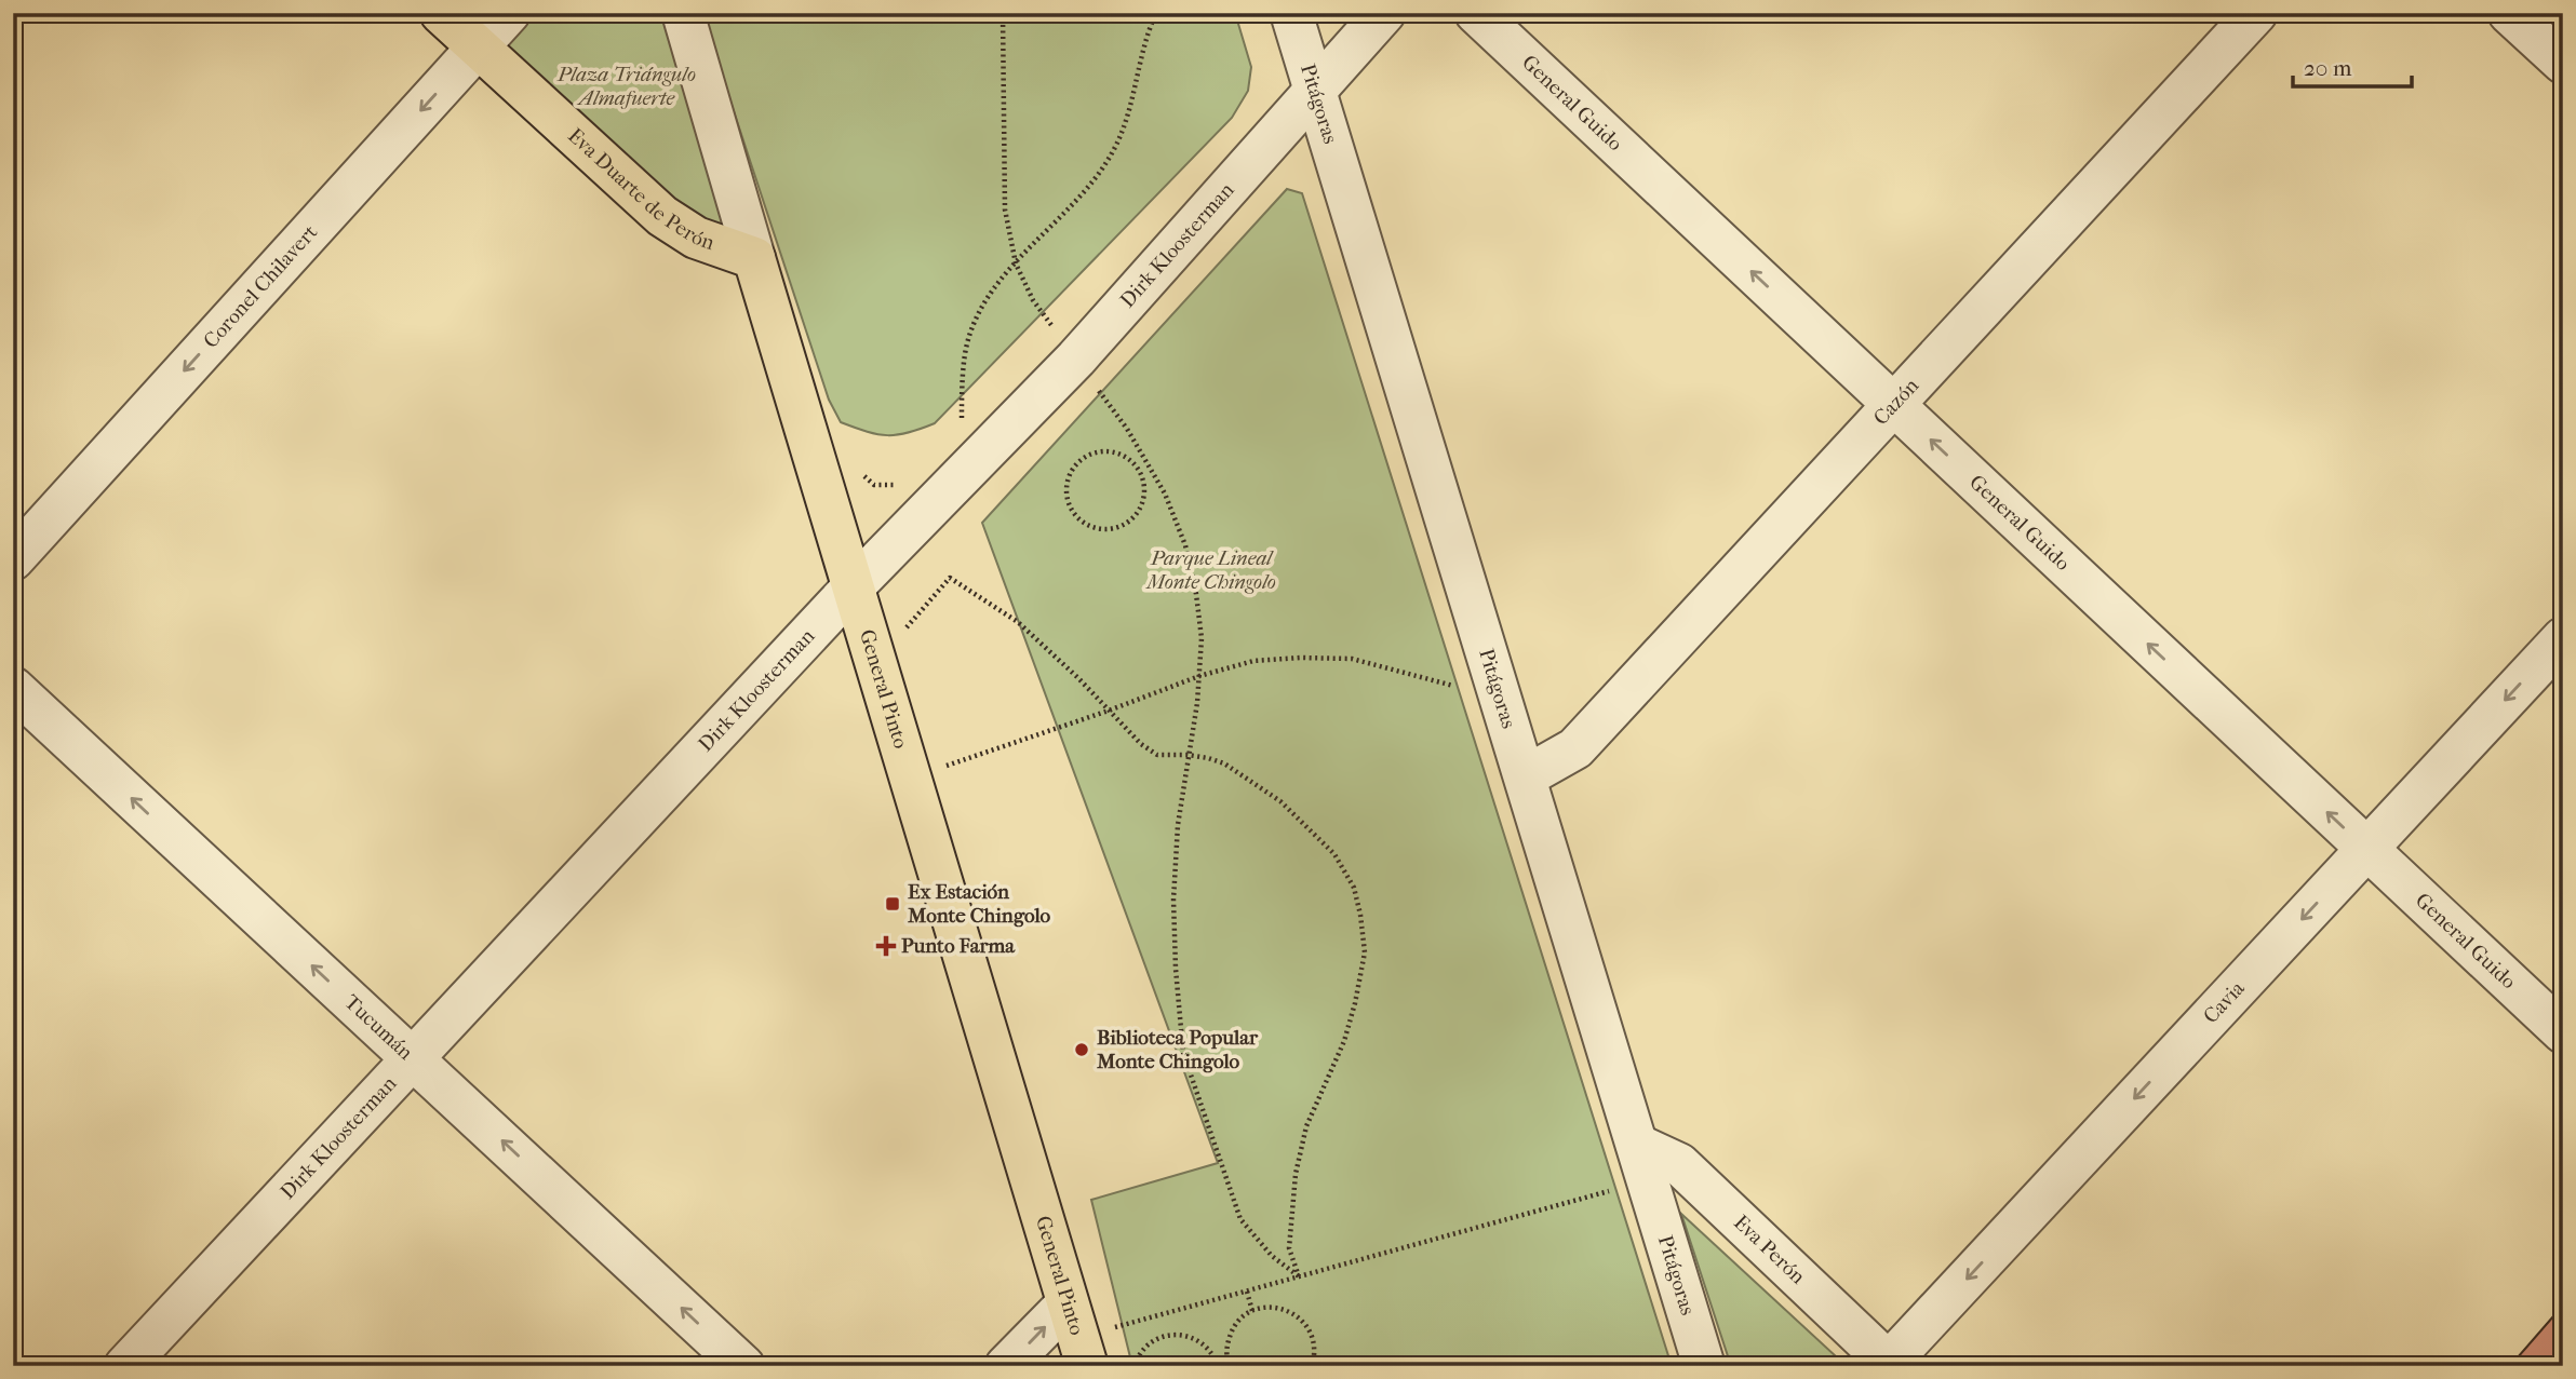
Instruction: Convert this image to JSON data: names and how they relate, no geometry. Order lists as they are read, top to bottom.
{
  "streets": {
    "main road": ["Eva Duarte de Perón", "General Pinto"],
    "street": [
      "Pitágoras",
      "General Guido",
      "Dirk Kloosterman",
      "Coronel Chilavert",
      "Cazón",
      "Cavia",
      "Tucumán",
      "Eva Perón"
    ]
  },
  "crossings": [
    ["Pitágoras", "Dirk Kloosterman"],
    ["Pitágoras", "Cazón"],
    ["Pitágoras", "Eva Perón"],
    ["General Guido", "Cazón"],
    ["General Guido", "Cavia"],
    ["Eva Duarte de Perón", "Coronel Chilavert"],
    ["Eva Duarte de Perón", "General Pinto"],
    ["Dirk Kloosterman", "General Pinto"],
    ["Dirk Kloosterman", "Tucumán"],
    ["Cavia", "Eva Perón"]
  ],
  "one_way": [
    "General Guido",
    "Coronel Chilavert",
    "Cavia",
    "Tucumán"
  ],
  "parks": ["Plaza Triángulo Almafuerte", "Parque Lineal Monte Chingolo"],
  "places": {
    "transit": ["Ex Estación Monte Chingolo"],
    "health": ["Punto Farma"],
    "other": ["Biblioteca Popular Monte Chingolo"]
  },
  "scale_bar": "20 m"
}
